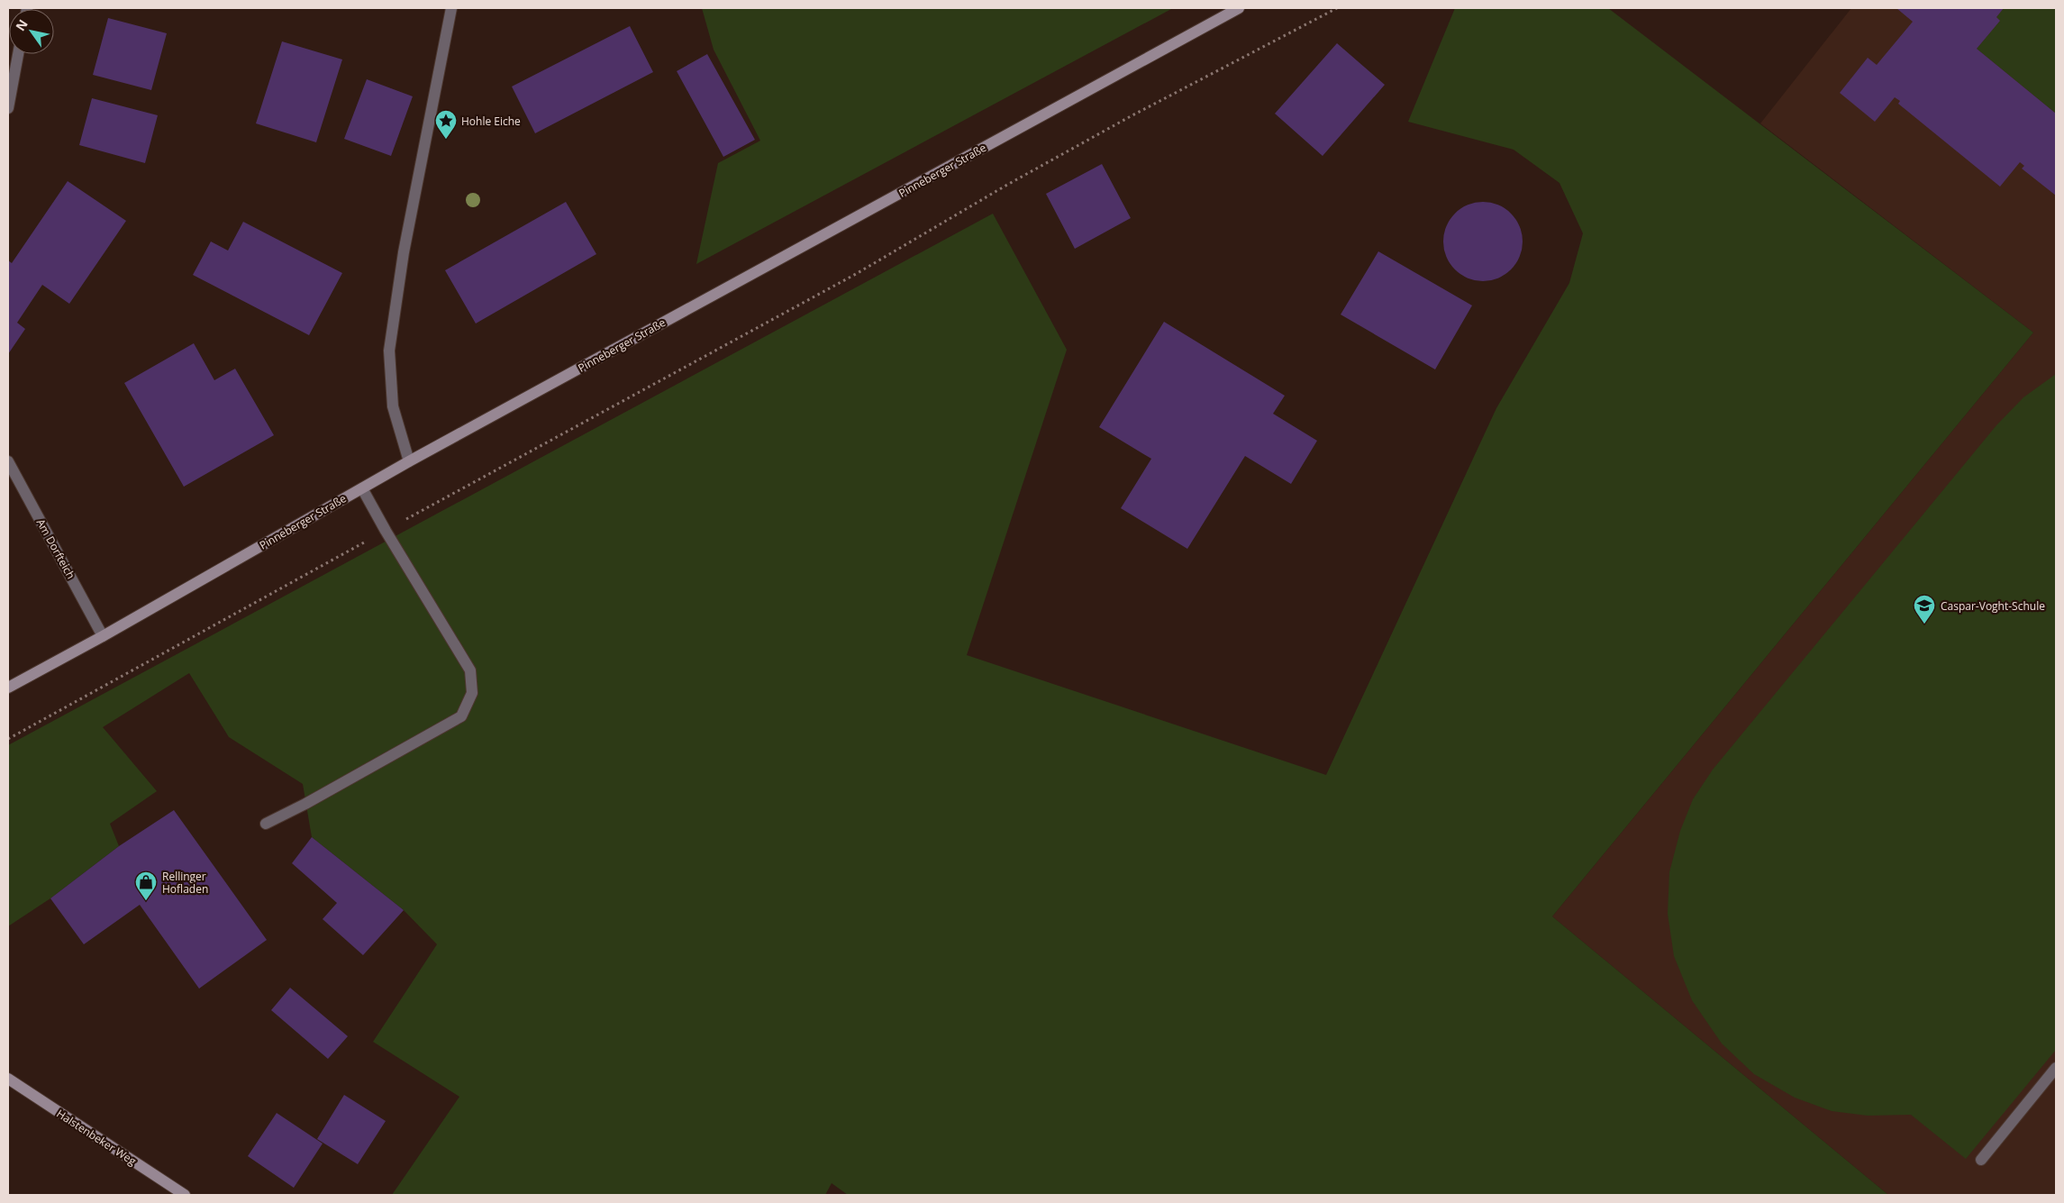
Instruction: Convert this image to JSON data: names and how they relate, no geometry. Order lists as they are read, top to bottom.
{
  "streets": {
    "main road": ["Pinneberger Straße", "Halstenbeker Weg"],
    "street": ["Am Dorfteich"]
  },
  "crossings": [
    ["Pinneberger Straße", "Am Dorfteich"]
  ],
  "places": {
    "place": ["Hohle Eiche"],
    "school or university": ["Caspar-Voght-Schule"],
    "shop": ["Rellinger Hofladen"]
  },
  "north": "top left"
}
